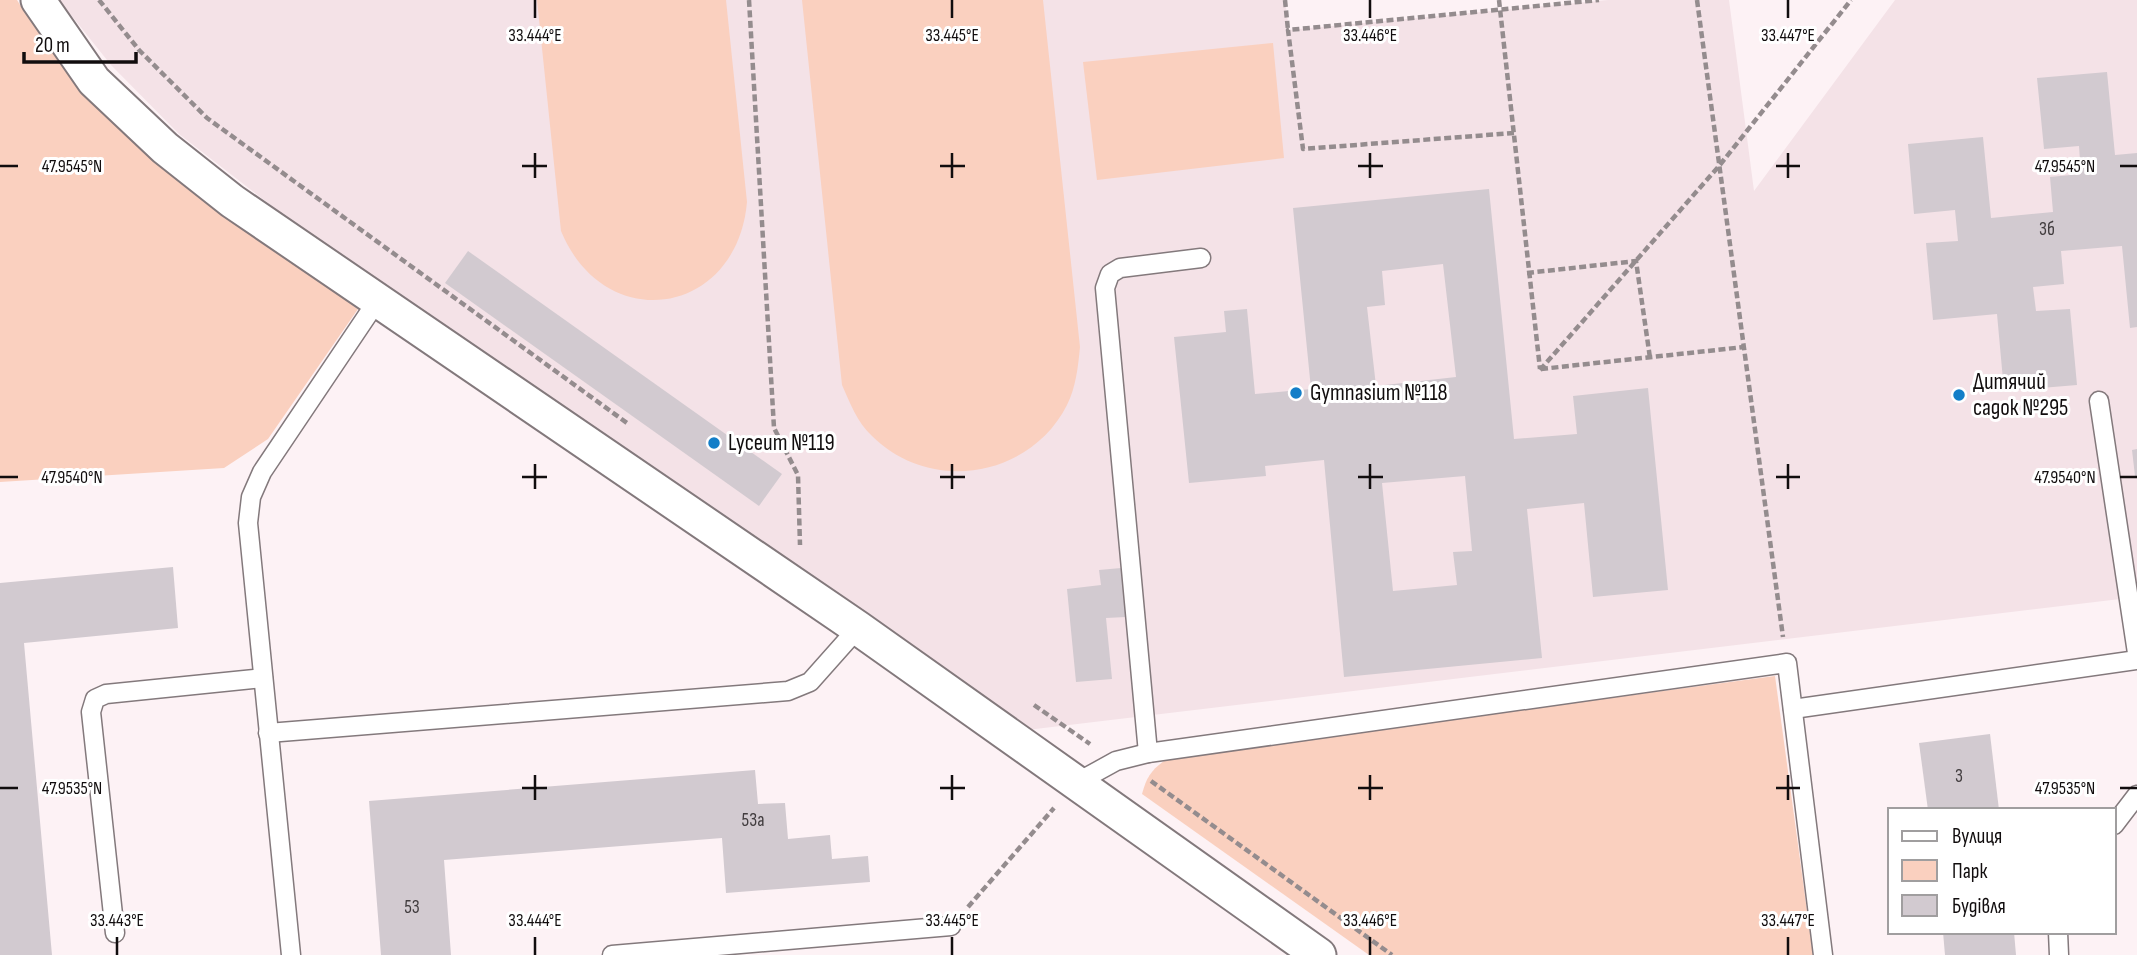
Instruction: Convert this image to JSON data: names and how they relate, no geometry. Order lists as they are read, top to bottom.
{
  "places": ["Gymnasium №118", "Дитячий садок №295", "Lyceum №119"],
  "house_numbers": [
    "3б",
    "3",
    "53а",
    "53"
  ],
  "legend": ["Вулиця", "Парк", "Будівля"],
  "scale_bar": "20 m",
  "coordinates": [
    "33.444°E",
    "33.445°E",
    "33.446°E",
    "33.447°E",
    "47.9545°N",
    "47.9540°N",
    "47.9535°N",
    "33.443°E"
  ]
}
